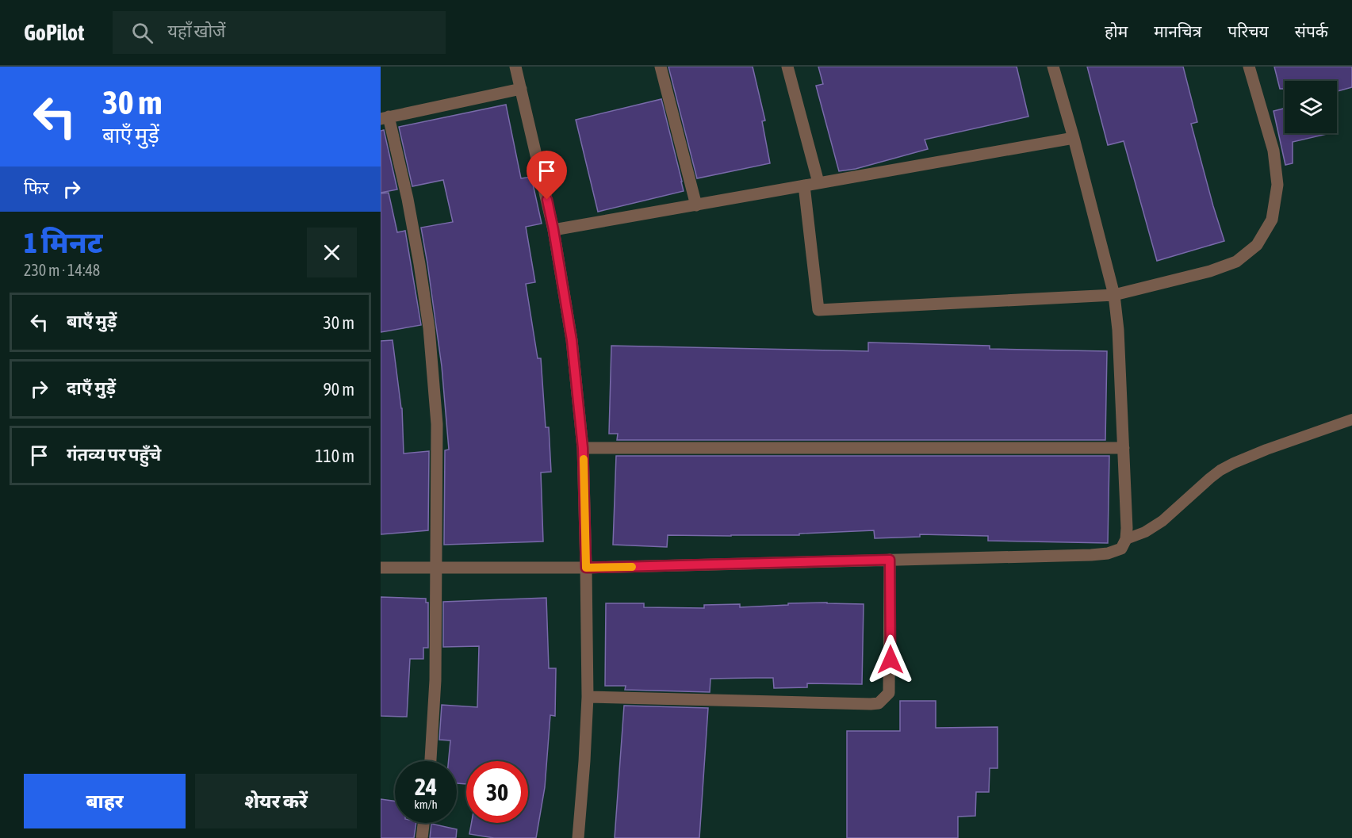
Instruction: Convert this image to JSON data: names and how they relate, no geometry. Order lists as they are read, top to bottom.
{
  "page": {
    "header": "GoPilot",
    "search": "यहाँ खोजें",
    "nav": [
      "होम",
      "मानचित्र",
      "परिचय",
      "संपर्क"
    ],
    "turn": ["30 m", "बाएँ मुड़ें"],
    "then": "फिर",
    "heading": ["1 मिनट", "230 m · 14:48"],
    "list": [
      {
        "name": "बाएँ मुड़ें",
        "value": "30 m"
      },
      {
        "name": "दाएँ मुड़ें",
        "value": "90 m"
      },
      {
        "name": "गंतव्य पर पहुँचे",
        "value": "110 m"
      }
    ],
    "speed": "24 km/h",
    "limit": "30",
    "buttons": ["बाहर", "शेयर करें"]
  }
}
